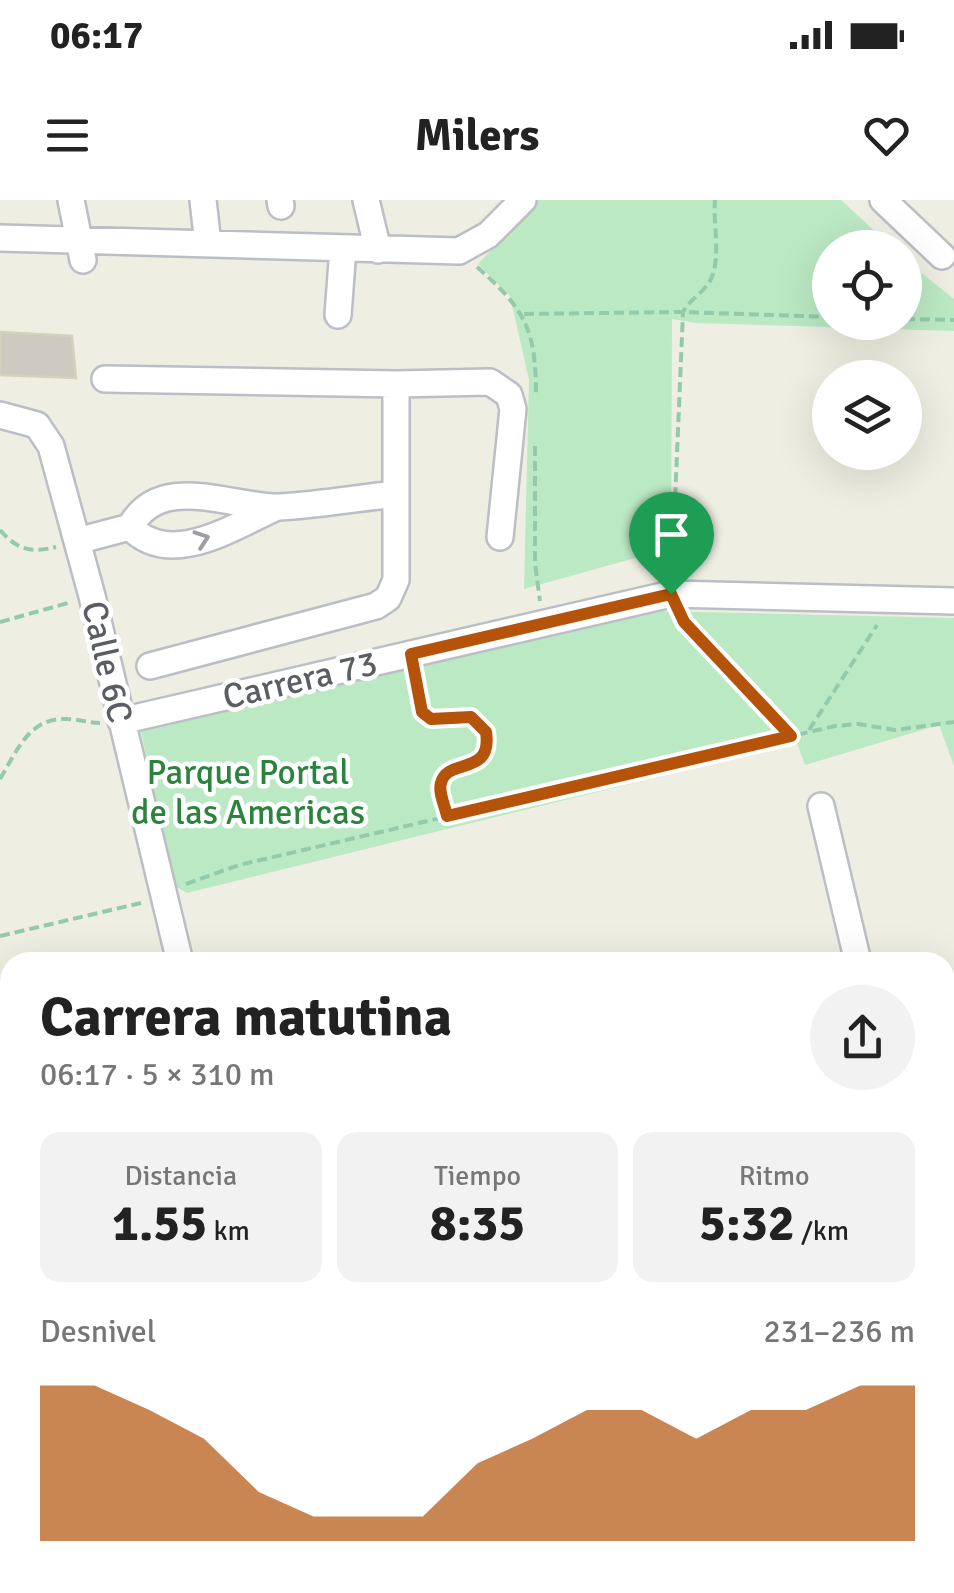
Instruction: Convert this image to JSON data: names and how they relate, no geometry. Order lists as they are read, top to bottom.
{
  "streets": {
    "street": ["Calle 6C", "Carrera 73"]
  },
  "crossings": [
    ["Calle 6C", "Carrera 73"]
  ],
  "parks": ["Parque Portal de las Americas"],
  "page": {
    "status": "06:17",
    "header": "Milers",
    "heading": ["Carrera matutina", "06:17 · 5 × 310 m"],
    "stats": [
      ["Distancia", "1.55 km"],
      ["Tiempo", "8:35"],
      ["Ritmo", "5:32 /km"]
    ],
    "chart": ["Desnivel", "231–236 m"]
  }
}
